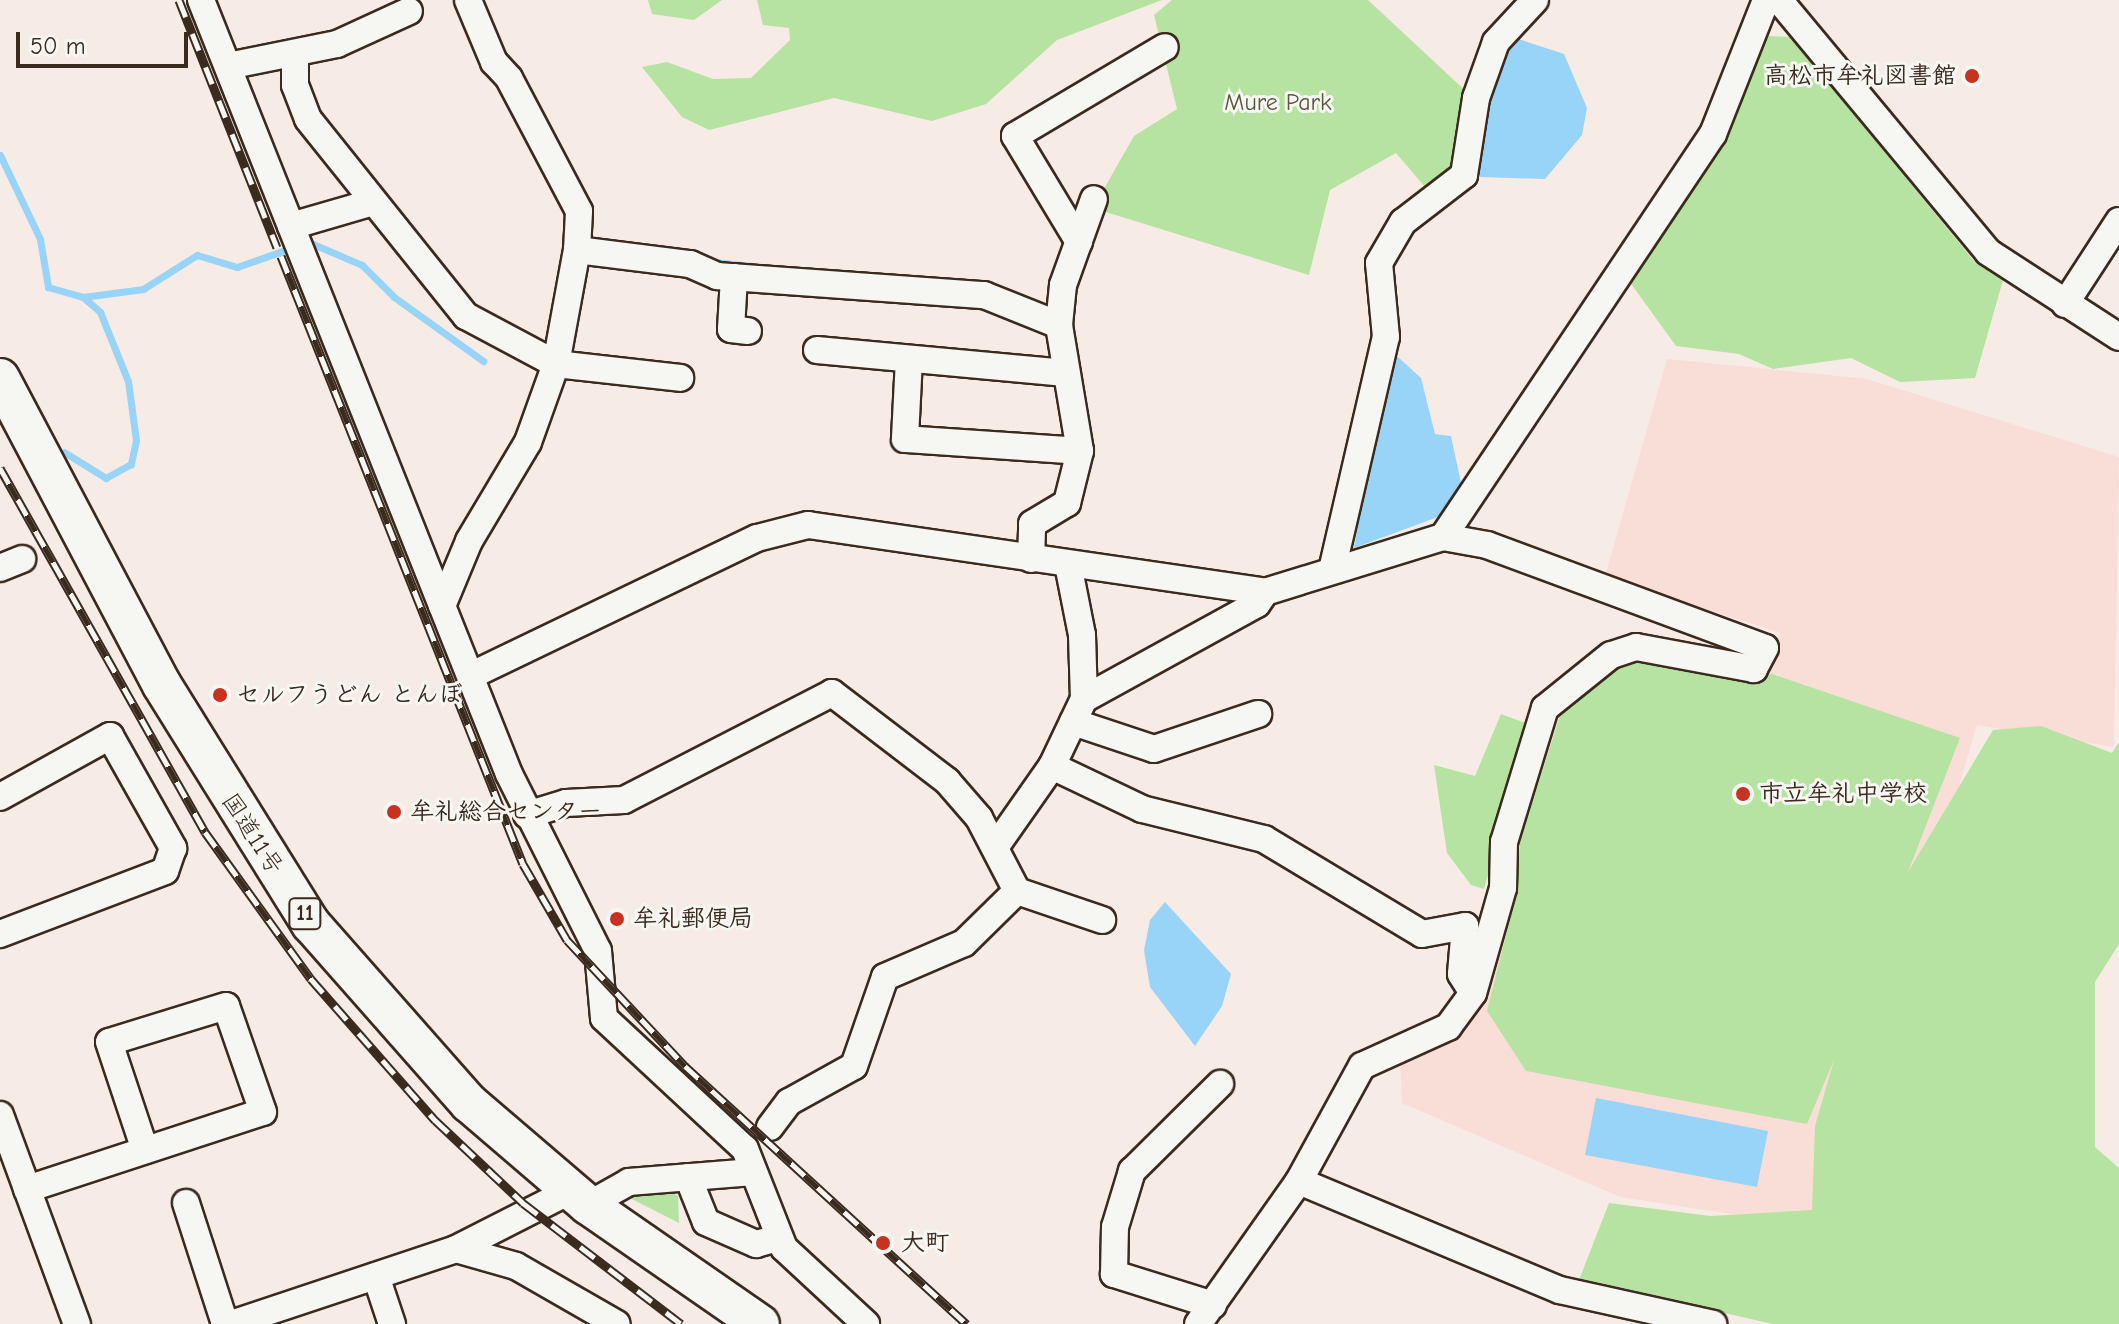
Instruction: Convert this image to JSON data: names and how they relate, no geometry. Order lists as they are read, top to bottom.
{
  "streets": {
    "highway": ["国道11号", "11"]
  },
  "parks": ["Mure Park"],
  "places": [
    "高松市牟礼図書館",
    "セルフうどん とんぼ",
    "市立牟礼中学校",
    "牟礼総合センター",
    "牟礼郵便局",
    "大町"
  ],
  "scale_bar": "50 m"
}
